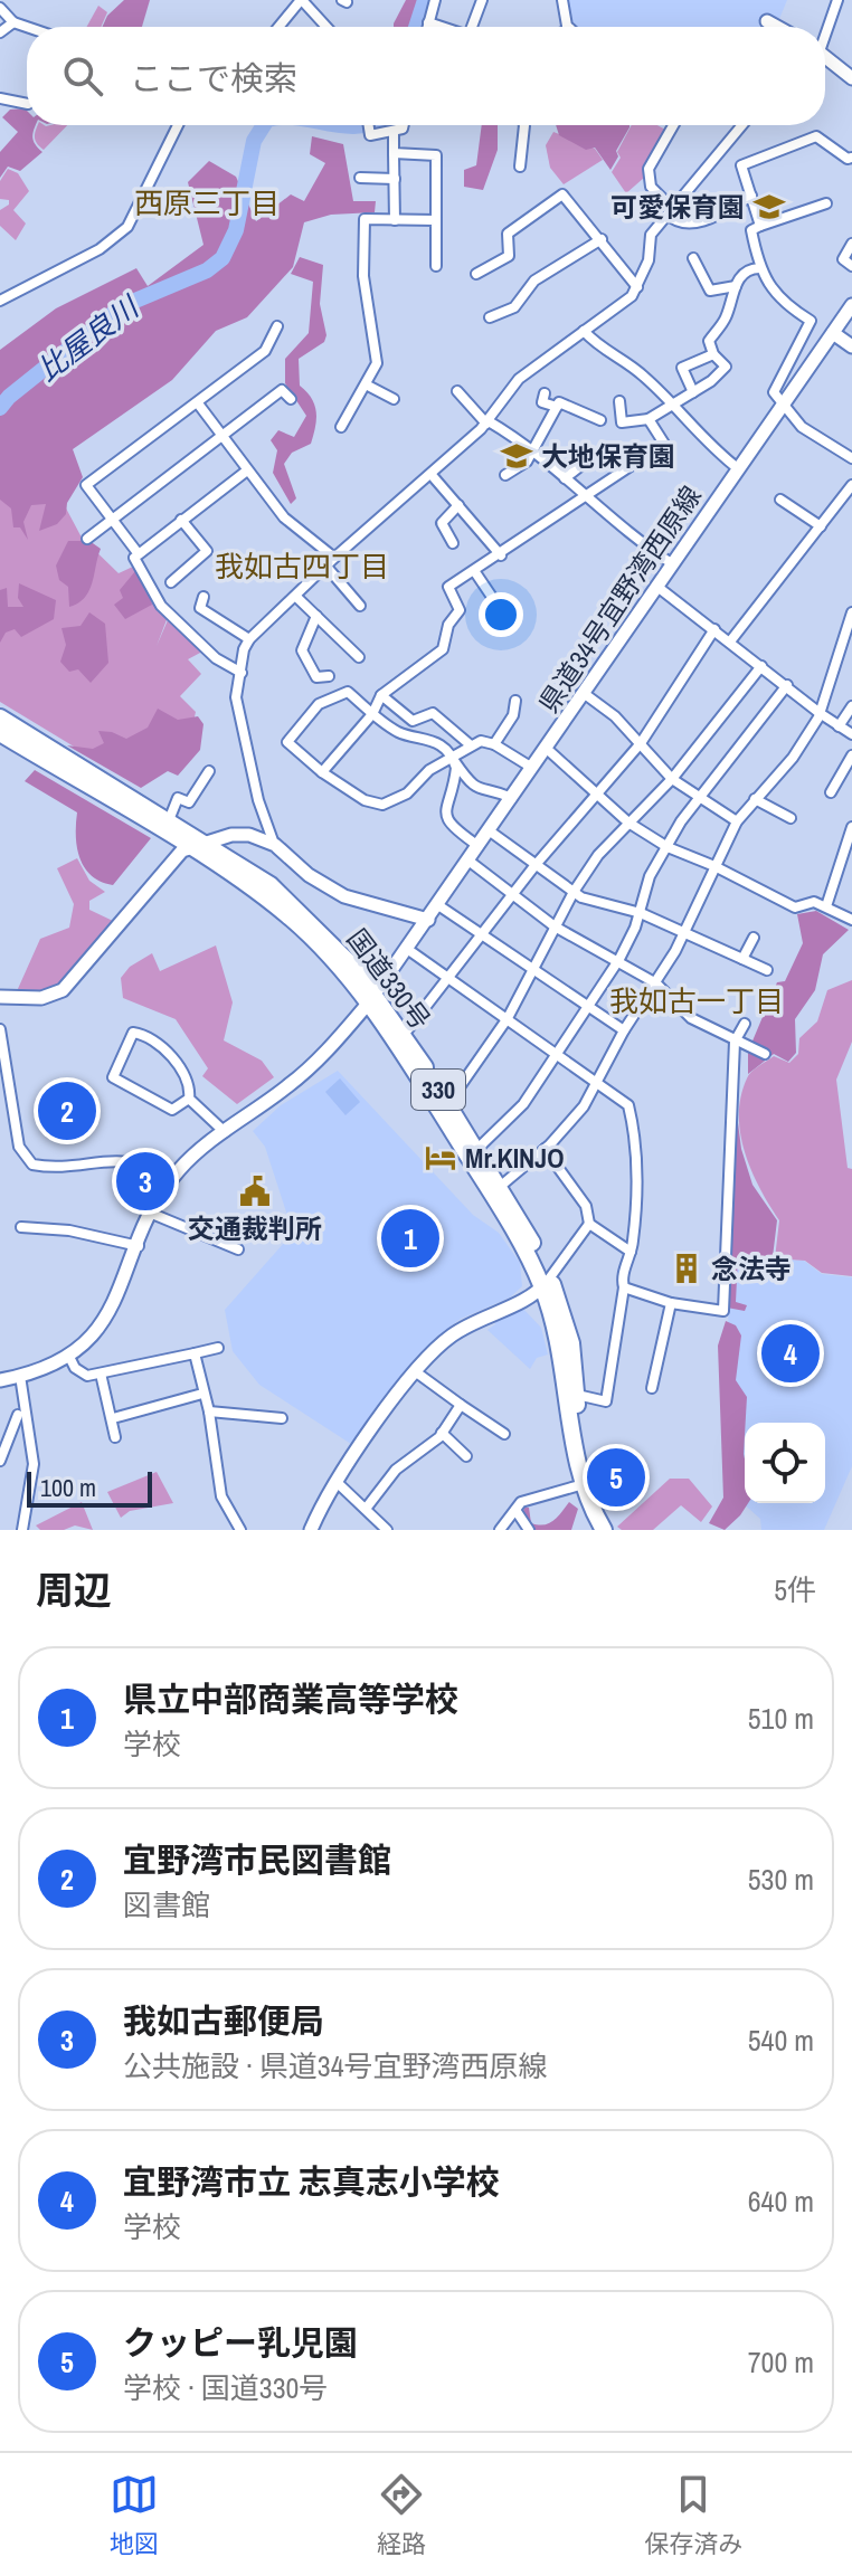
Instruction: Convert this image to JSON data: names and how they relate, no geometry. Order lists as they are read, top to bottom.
{
  "streets": {
    "highway": ["国道330号", "330"],
    "main road": ["県道34号宜野湾西原線"]
  },
  "crossings": [
    ["県道34号宜野湾西原線", "国道330号"]
  ],
  "districts": ["西原三丁目", "我如古四丁目", "我如古一丁目"],
  "water": ["比屋良川"],
  "places": {
    "school or university": ["可愛保育園", "大地保育園"],
    "hotel": ["Mr.KINJO"],
    "public building": ["交通裁判所"],
    "building": ["念法寺"]
  },
  "scale_bar": "100 m",
  "page": {
    "search": "ここで検索",
    "pins": [
      "2",
      "3",
      "1",
      "4",
      "5"
    ],
    "scale": "100 m",
    "heading": ["周辺", "5件"],
    "list": [
      {
        "mark": "1",
        "name": "県立中部商業高等学校",
        "note": "学校",
        "value": "510 m"
      },
      {
        "mark": "2",
        "name": "宜野湾市民図書館",
        "note": "図書館",
        "value": "530 m"
      },
      {
        "mark": "3",
        "name": "我如古郵便局",
        "note": "公共施設 · 県道34号宜野湾西原線",
        "value": "540 m"
      },
      {
        "mark": "4",
        "name": "宜野湾市立 志真志小学校",
        "note": "学校",
        "value": "640 m"
      },
      {
        "mark": "5",
        "name": "クッピー乳児園",
        "note": "学校 · 国道330号",
        "value": "700 m"
      }
    ],
    "nav": ["地図", "経路", "保存済み"]
  }
}
